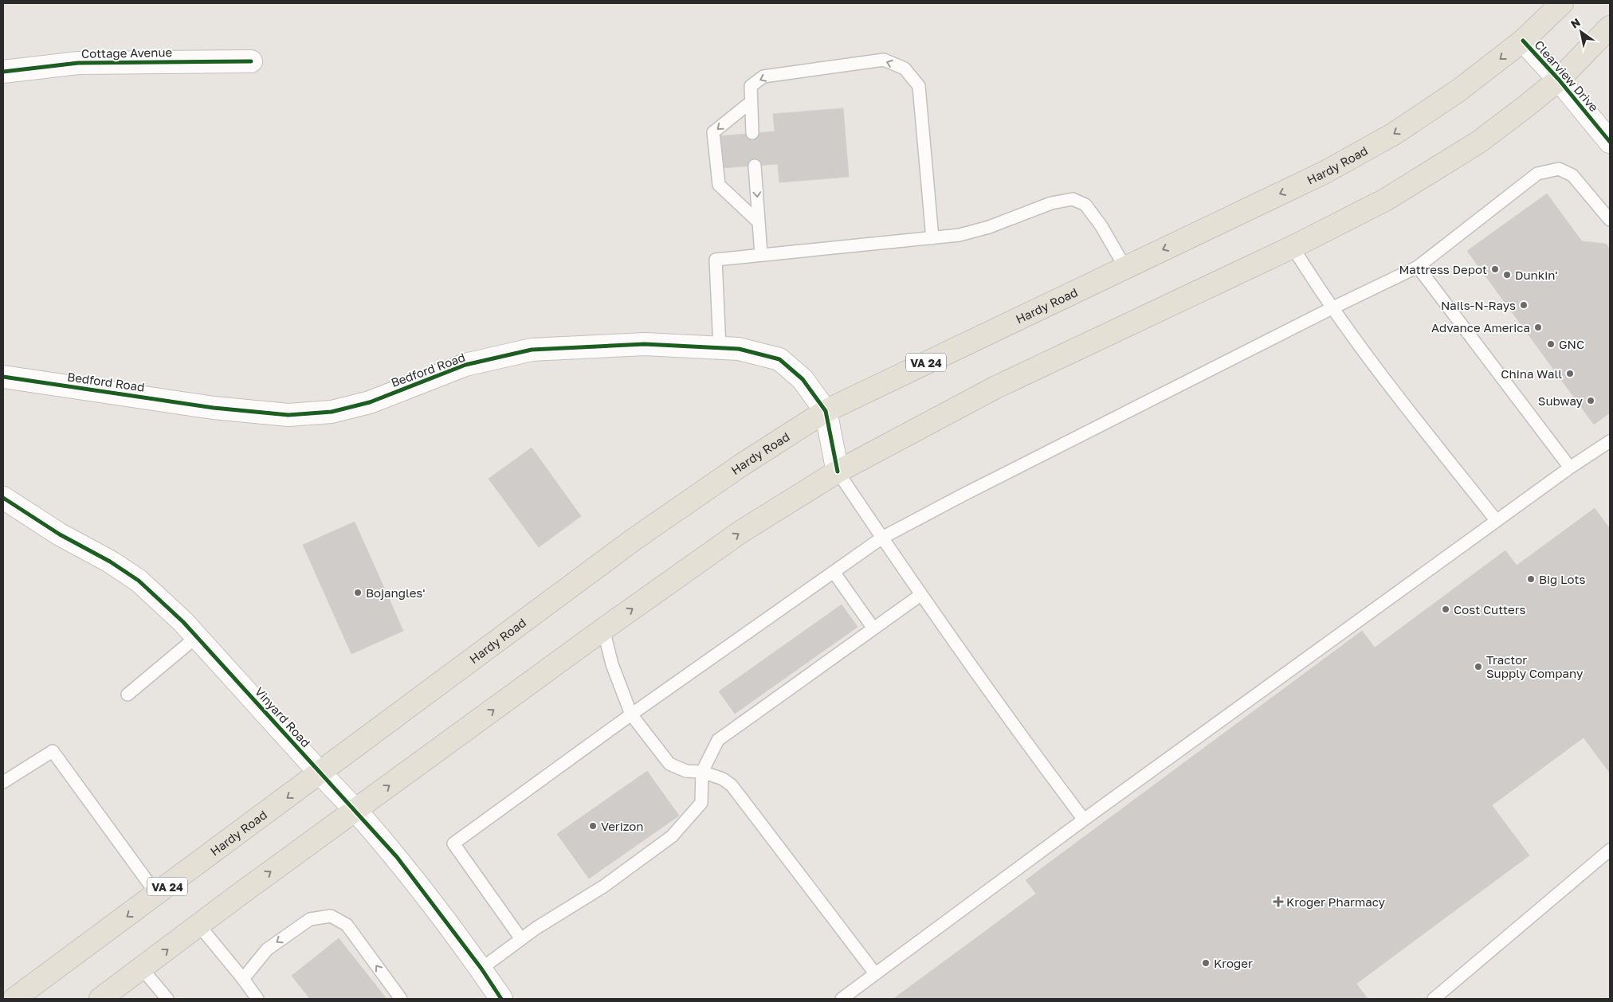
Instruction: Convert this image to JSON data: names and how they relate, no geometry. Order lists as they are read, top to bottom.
{
  "streets": {
    "main road": ["Hardy Road", "VA 24"],
    "street": [
      "Cottage Avenue",
      "Clearview Drive",
      "Bedford Road",
      "Vinyard Road"
    ]
  },
  "crossings": [
    ["Clearview Drive", "Hardy Road"],
    ["Hardy Road", "Bedford Road"],
    ["Hardy Road", "Vinyard Road"]
  ],
  "places": {
    "other": [
      "Mattress Depot",
      "Dunkin'",
      "Nails-N-Rays",
      "Advance America",
      "GNC",
      "China Wall",
      "Subway",
      "Big Lots",
      "Bojangles'",
      "Cost Cutters",
      "Tractor Supply Company",
      "Verizon",
      "Kroger"
    ],
    "health": ["Kroger Pharmacy"]
  },
  "north": "top left"
}
